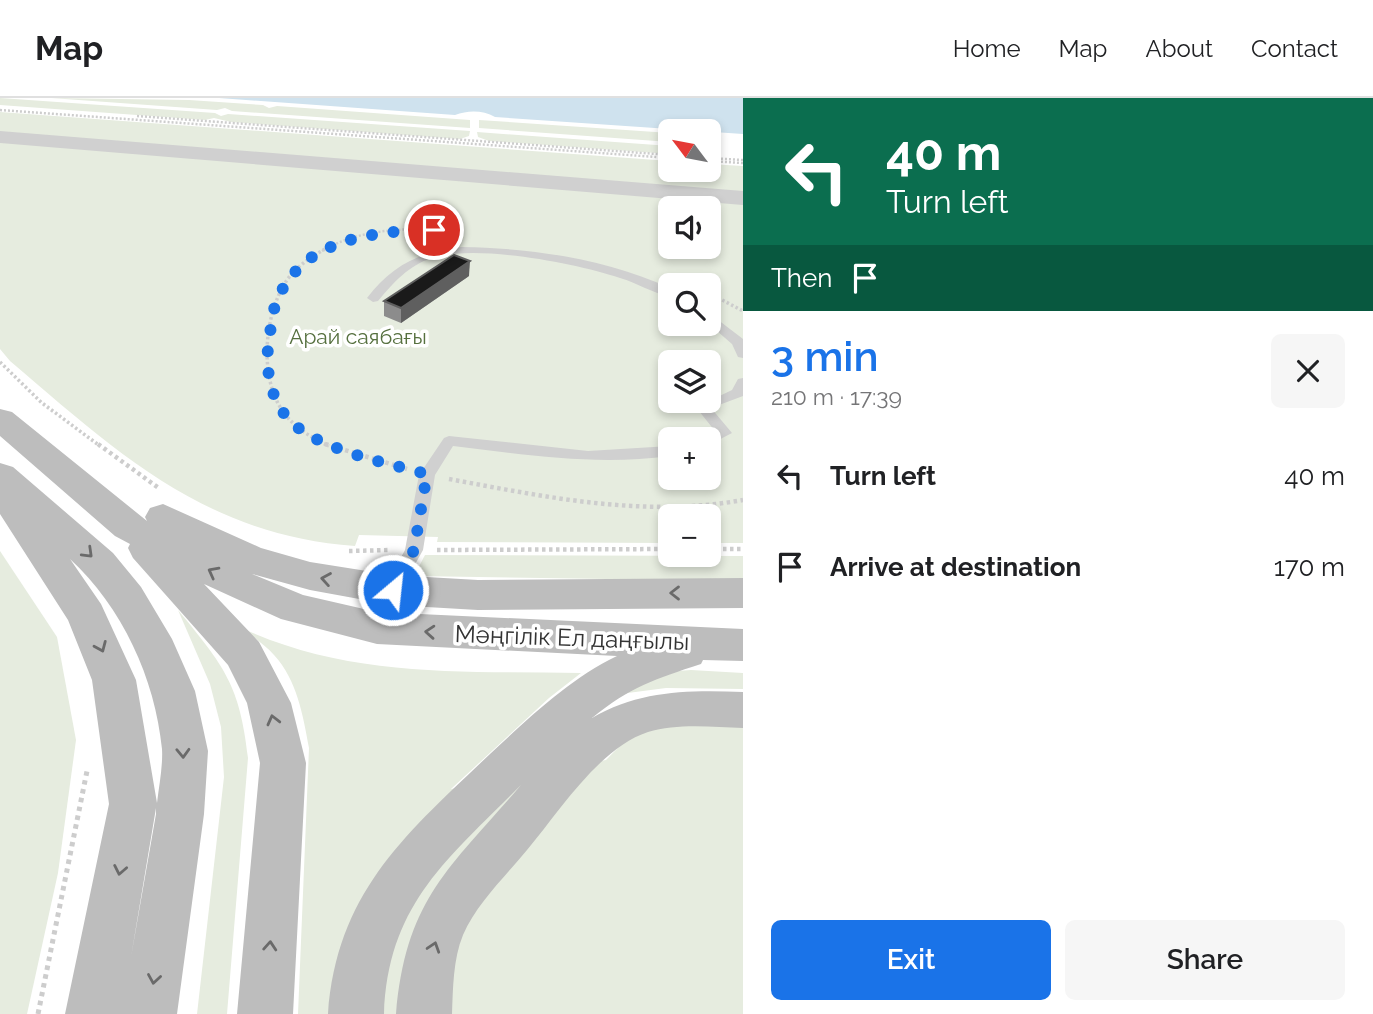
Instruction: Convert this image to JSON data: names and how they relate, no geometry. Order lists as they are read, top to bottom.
{
  "streets": {
    "main road": ["Мәңгілік Ел даңғылы"]
  },
  "parks": ["Арай саябағы"],
  "north": "top left",
  "page": {
    "header": "Map",
    "nav": [
      "Home",
      "Map",
      "About",
      "Contact"
    ],
    "turn": ["40 m", "Turn left"],
    "map_buttons": ["+", "−"],
    "then": "Then",
    "heading": ["3 min", "210 m · 17:39"],
    "list": [
      {
        "name": "Turn left",
        "value": "40 m"
      },
      {
        "name": "Arrive at destination",
        "value": "170 m"
      }
    ],
    "buttons": ["Exit", "Share"]
  }
}
